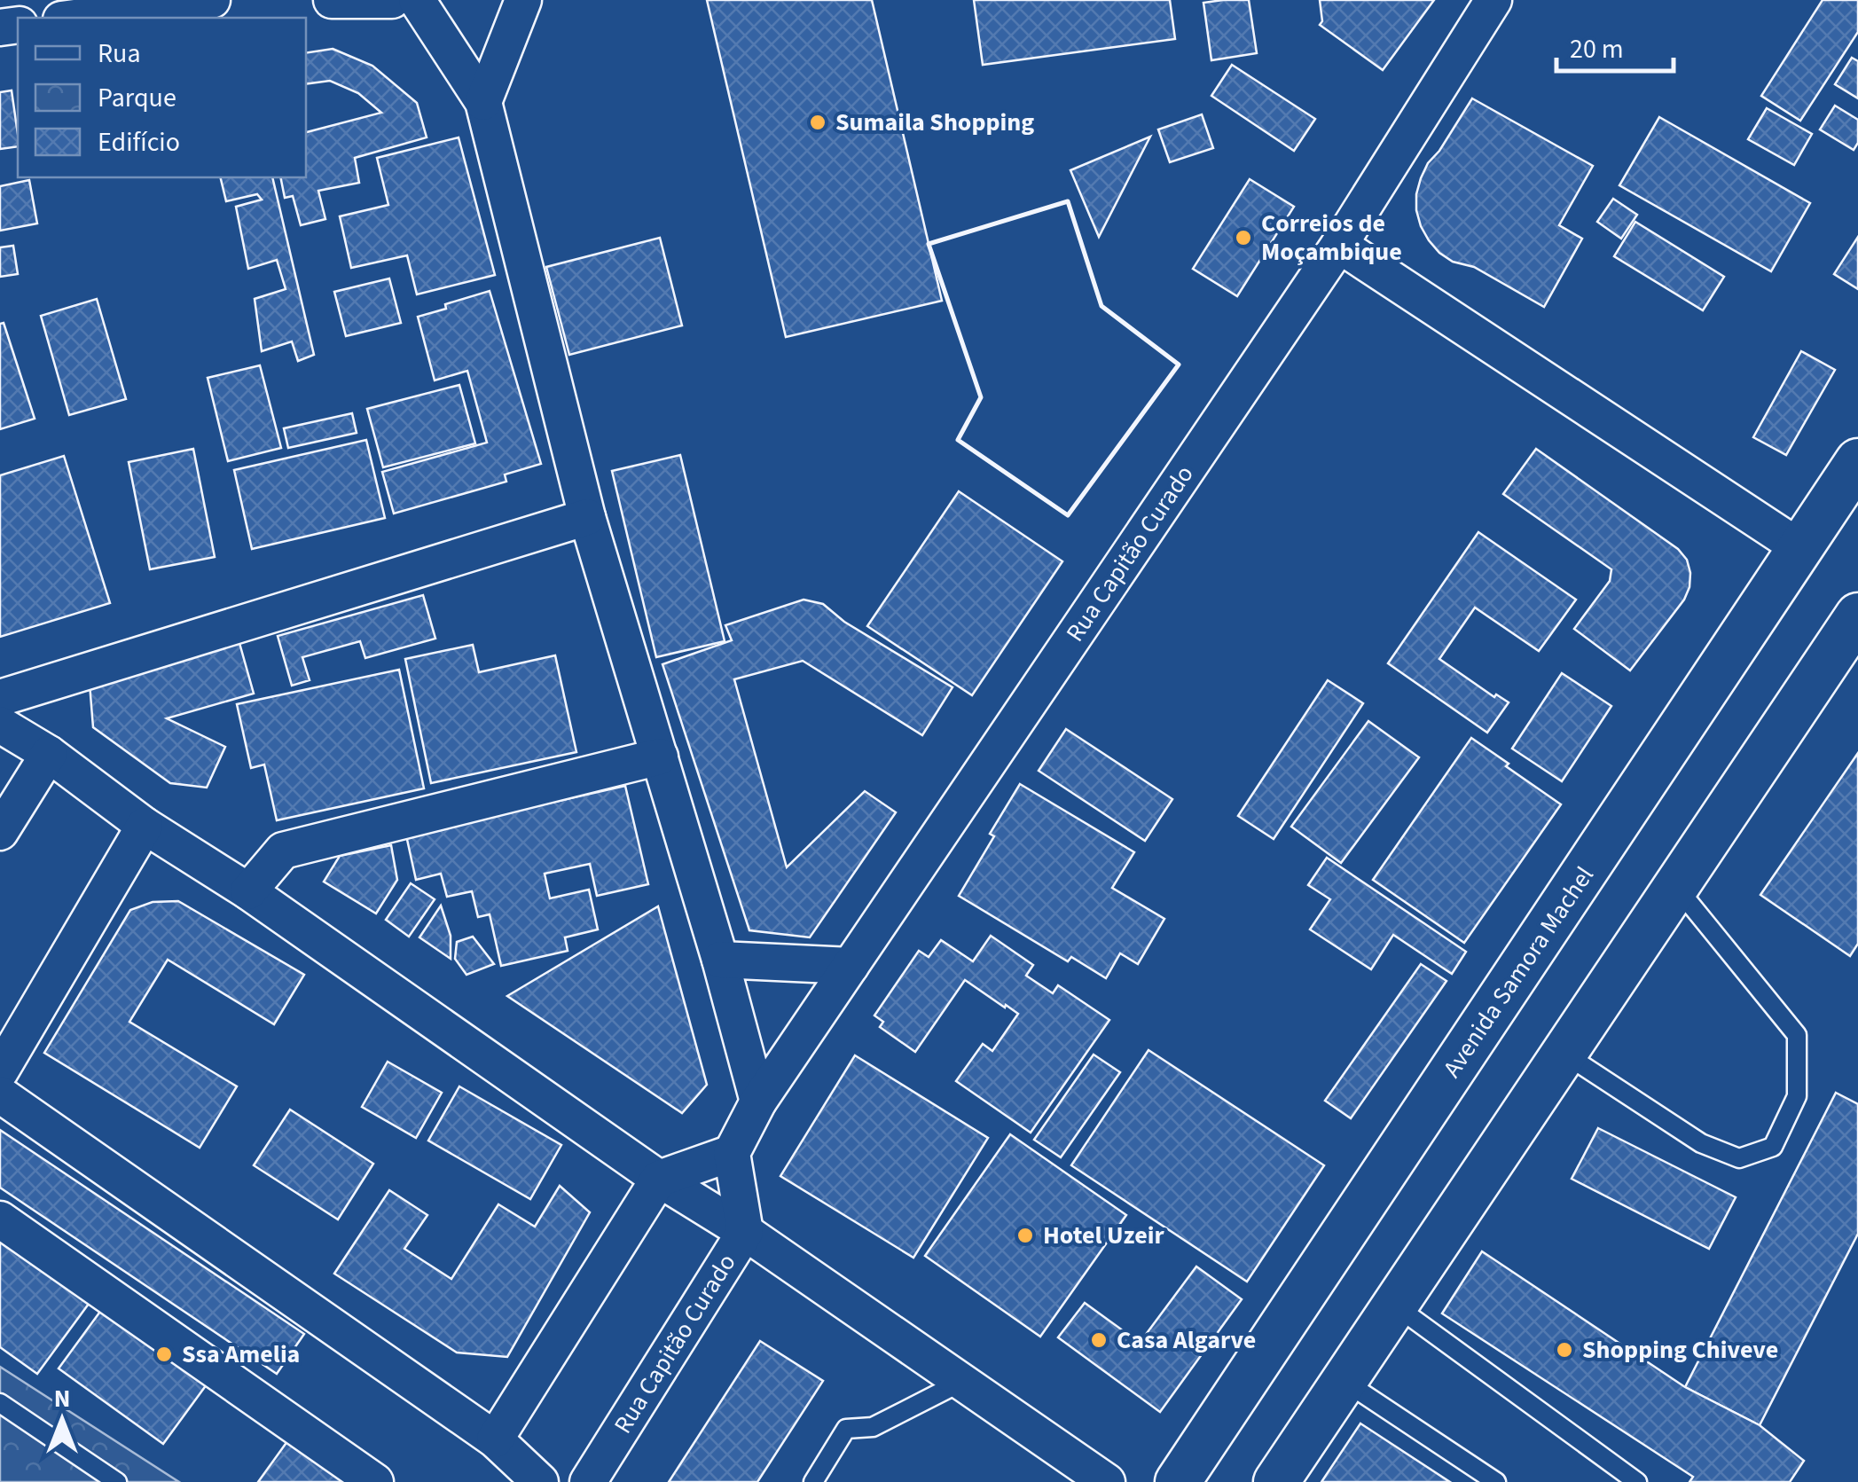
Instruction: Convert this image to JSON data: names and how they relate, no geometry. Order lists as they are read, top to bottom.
{
  "streets": {
    "street": ["Rua Capitão Curado", "Avenida Samora Machel"]
  },
  "places": [
    "Sumaila Shopping",
    "Correios de Moçambique",
    "Hotel Uzeir",
    "Casa Algarve",
    "Shopping Chiveve",
    "Ssa Amelia"
  ],
  "legend": ["Rua", "Parque", "Edifício"],
  "scale_bar": "20 m",
  "north": "top"
}
